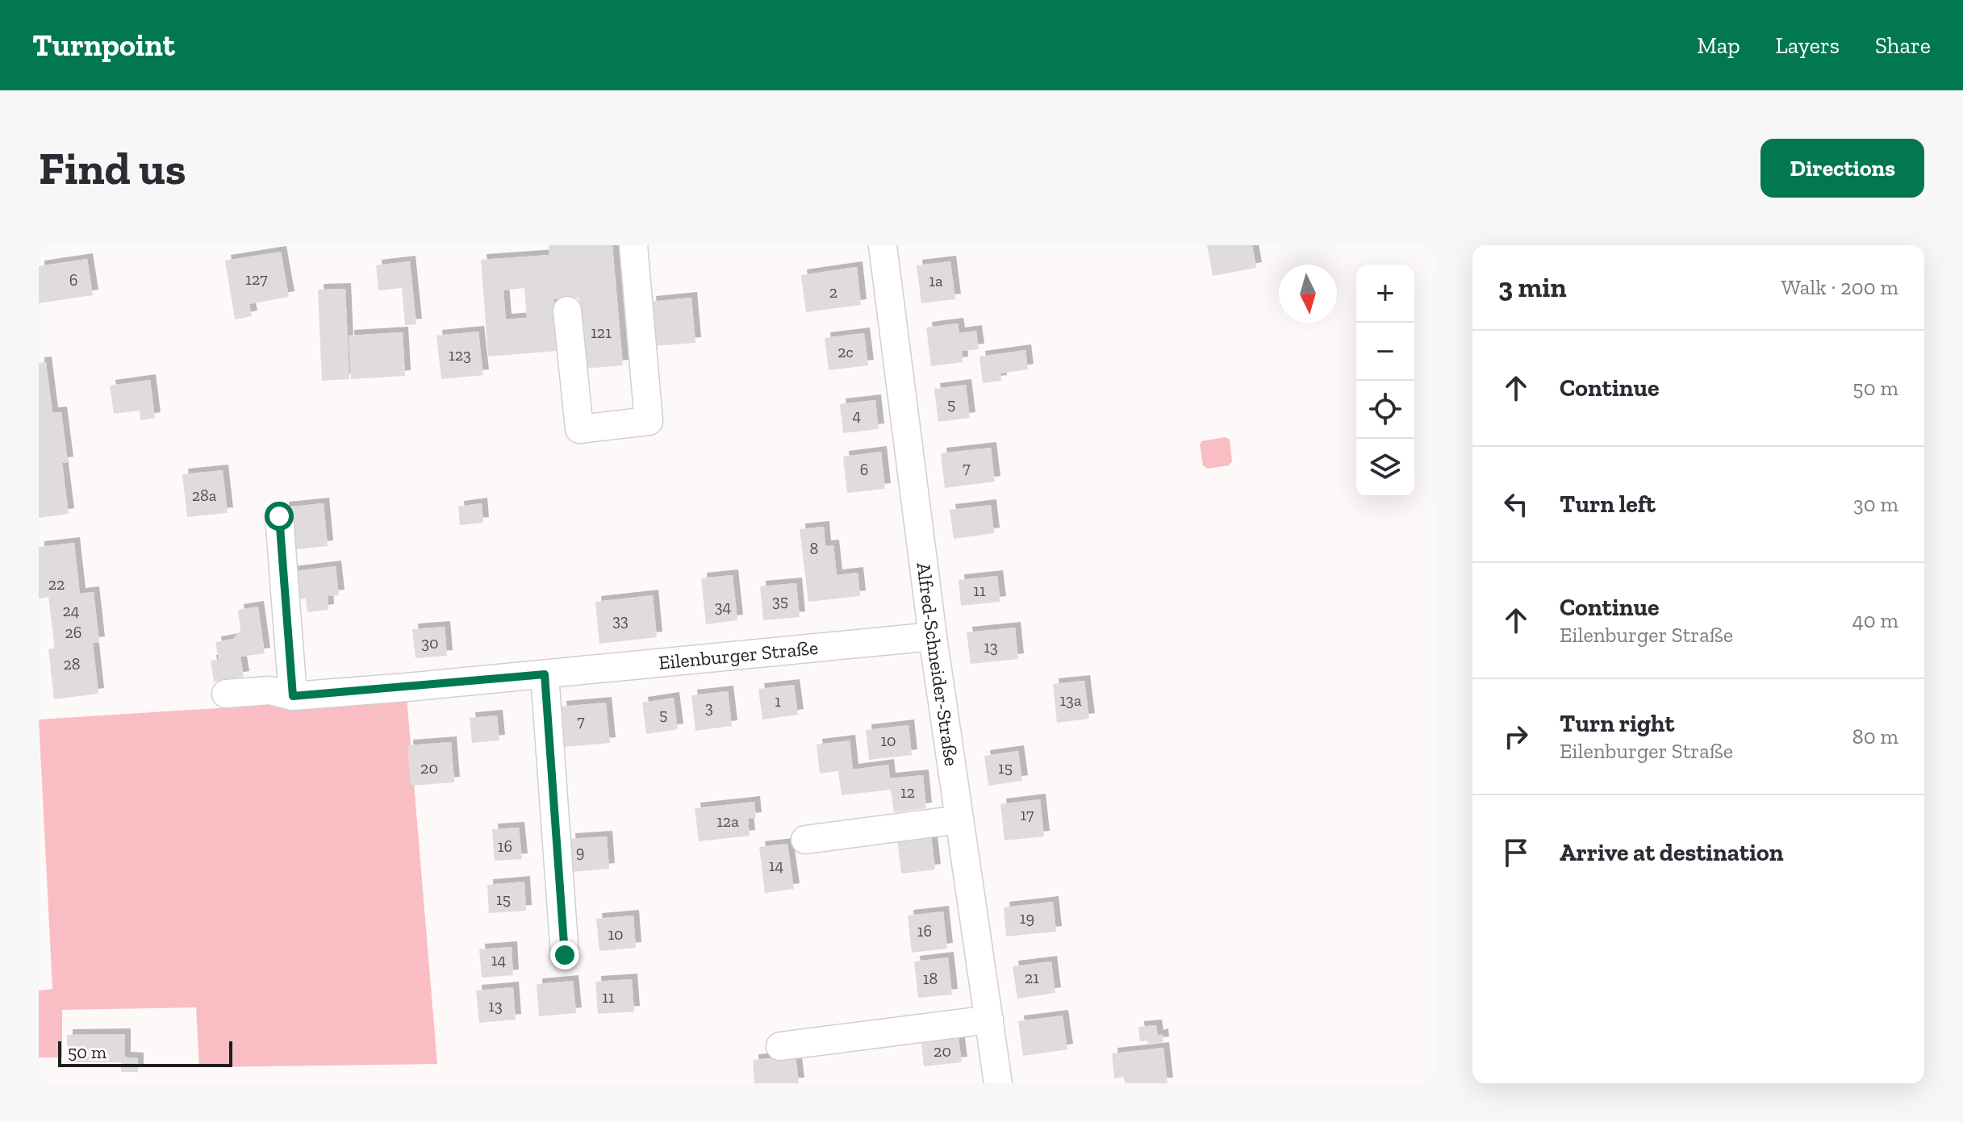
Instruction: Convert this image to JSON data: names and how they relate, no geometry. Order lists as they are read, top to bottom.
{
  "streets": {
    "street": ["Eilenburger Straße", "Alfred-Schneider-Straße"]
  },
  "crossings": [
    ["Eilenburger Straße", "Alfred-Schneider-Straße"]
  ],
  "house_numbers": [
    "127",
    "6",
    "1a",
    "2",
    "121",
    "2c",
    "123",
    "5",
    "4",
    "7",
    "6",
    "28a",
    "8",
    "22",
    "11",
    "35",
    "34",
    "24",
    "33",
    "26",
    "30",
    "13",
    "28",
    "13a",
    "1",
    "3",
    "5",
    "7",
    "10",
    "20",
    "15",
    "12",
    "17",
    "12a",
    "16",
    "9",
    "14",
    "15",
    "19",
    "16",
    "10",
    "14",
    "21",
    "18",
    "11",
    "13",
    "20"
  ],
  "scale_bar": "50 m",
  "north": "bottom",
  "page": {
    "header": "Turnpoint",
    "nav": ["Map", "Layers", "Share"],
    "buttons": "Directions",
    "title": "Find us",
    "heading": ["3 min", "Walk · 200 m"],
    "map_buttons": ["+", "−"],
    "list": [
      ["Continue", "50 m"],
      ["Turn left", "30 m"],
      ["Continue", "Eilenburger Straße", "40 m"],
      ["Turn right", "Eilenburger Straße", "80 m"],
      "Arrive at destination"
    ],
    "scale": "50 m"
  }
}
